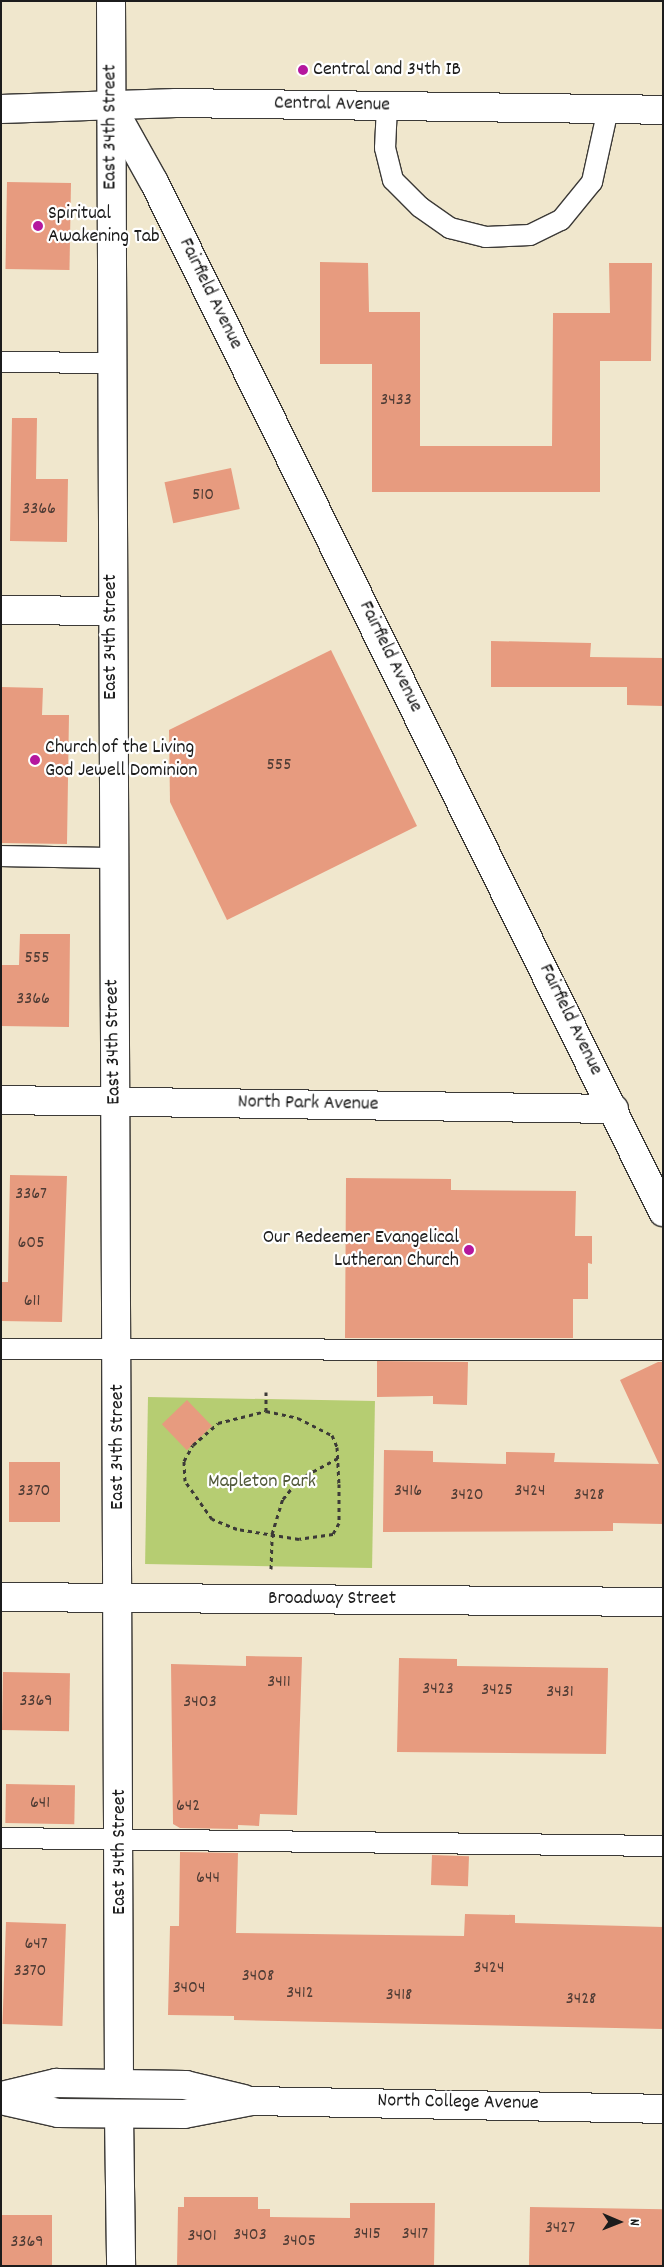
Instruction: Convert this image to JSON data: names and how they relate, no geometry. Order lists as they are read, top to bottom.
{
  "streets": {
    "street": [
      "Central Avenue",
      "East 34th Street",
      "Fairfield Avenue",
      "North Park Avenue",
      "Broadway Street",
      "North College Avenue"
    ]
  },
  "crossings": [
    ["Central Avenue", "East 34th Street"],
    ["Central Avenue", "Fairfield Avenue"],
    ["East 34th Street", "Fairfield Avenue"],
    ["East 34th Street", "North Park Avenue"],
    ["East 34th Street", "Broadway Street"],
    ["East 34th Street", "North College Avenue"],
    ["Fairfield Avenue", "North Park Avenue"]
  ],
  "parks": ["Mapleton Park"],
  "places": [
    "Central and 34th IB",
    "Spiritual Awakening Tab",
    "Church of the Living God Jewell Dominion",
    "Our Redeemer Evangelical Lutheran Church"
  ],
  "house_numbers": [
    "3433",
    "510",
    "3366",
    "555",
    "555",
    "3366",
    "3367",
    "605",
    "611",
    "3370",
    "3416",
    "3424",
    "3420",
    "3428",
    "3411",
    "3423",
    "3425",
    "3431",
    "3369",
    "3403",
    "641",
    "642",
    "644",
    "647",
    "3424",
    "3370",
    "3408",
    "3404",
    "3412",
    "3418",
    "3428",
    "3427",
    "3415",
    "3417",
    "3403",
    "3401",
    "3405",
    "3369"
  ],
  "north": "right"
}
